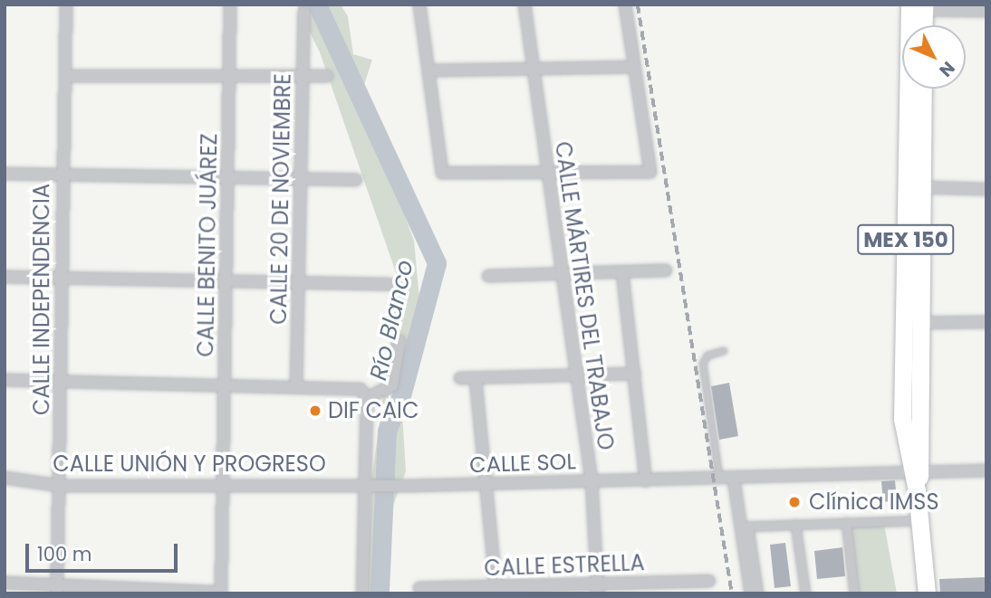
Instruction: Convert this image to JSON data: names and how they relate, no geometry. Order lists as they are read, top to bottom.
{
  "streets": {
    "main road": ["MEX 150"],
    "street": [
      "CALLE 20 DE NOVIEMBRE",
      "CALLE BENITO JUÁREZ",
      "CALLE MÁRTIRES DEL TRABAJO",
      "CALLE INDEPENDENCIA",
      "CALLE SOL",
      "CALLE UNIÓN Y PROGRESO",
      "CALLE ESTRELLA"
    ]
  },
  "crossings": [
    ["MEX 150", "CALLE SOL"],
    ["CALLE BENITO JUÁREZ", "CALLE UNIÓN Y PROGRESO"],
    ["CALLE MÁRTIRES DEL TRABAJO", "CALLE SOL"],
    ["CALLE MÁRTIRES DEL TRABAJO", "CALLE ESTRELLA"],
    ["CALLE INDEPENDENCIA", "CALLE UNIÓN Y PROGRESO"],
    ["CALLE SOL", "CALLE UNIÓN Y PROGRESO"]
  ],
  "water": ["Río Blanco"],
  "places": ["DIF CAIC", "Clínica IMSS"],
  "scale_bar": "100 m",
  "north": "bottom right"
}
